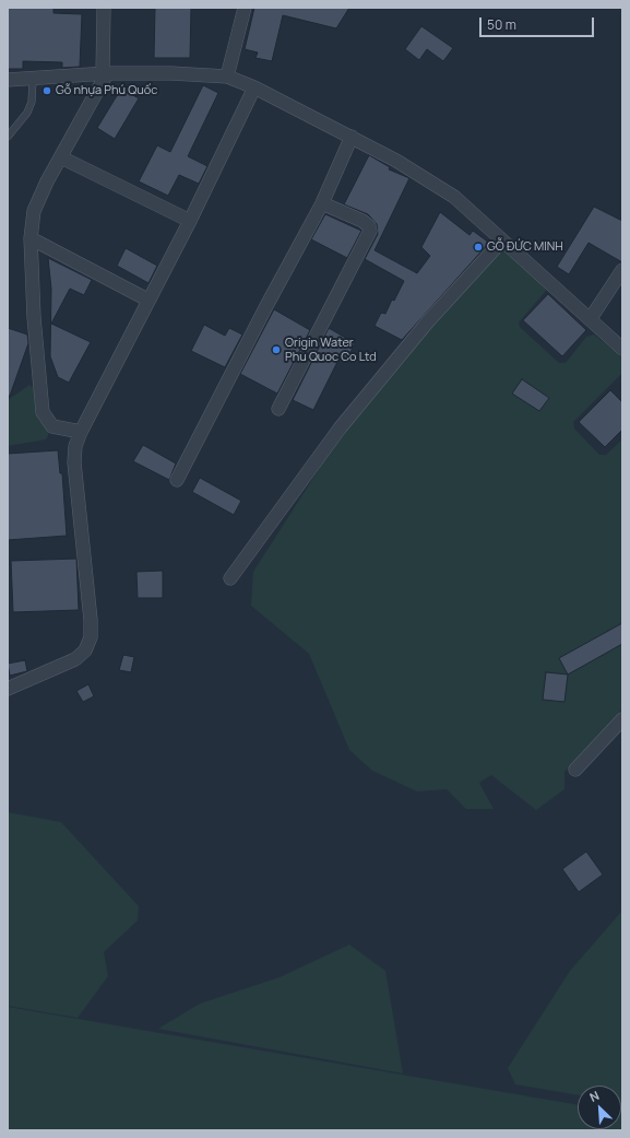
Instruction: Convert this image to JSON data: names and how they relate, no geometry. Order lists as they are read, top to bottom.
{
  "places": ["Gỗ nhựa Phú Quốc", "GỖ ĐỨC MINH", "Origin Water Phu Quoc Co Ltd"],
  "scale_bar": "50 m",
  "north": "top left"
}
